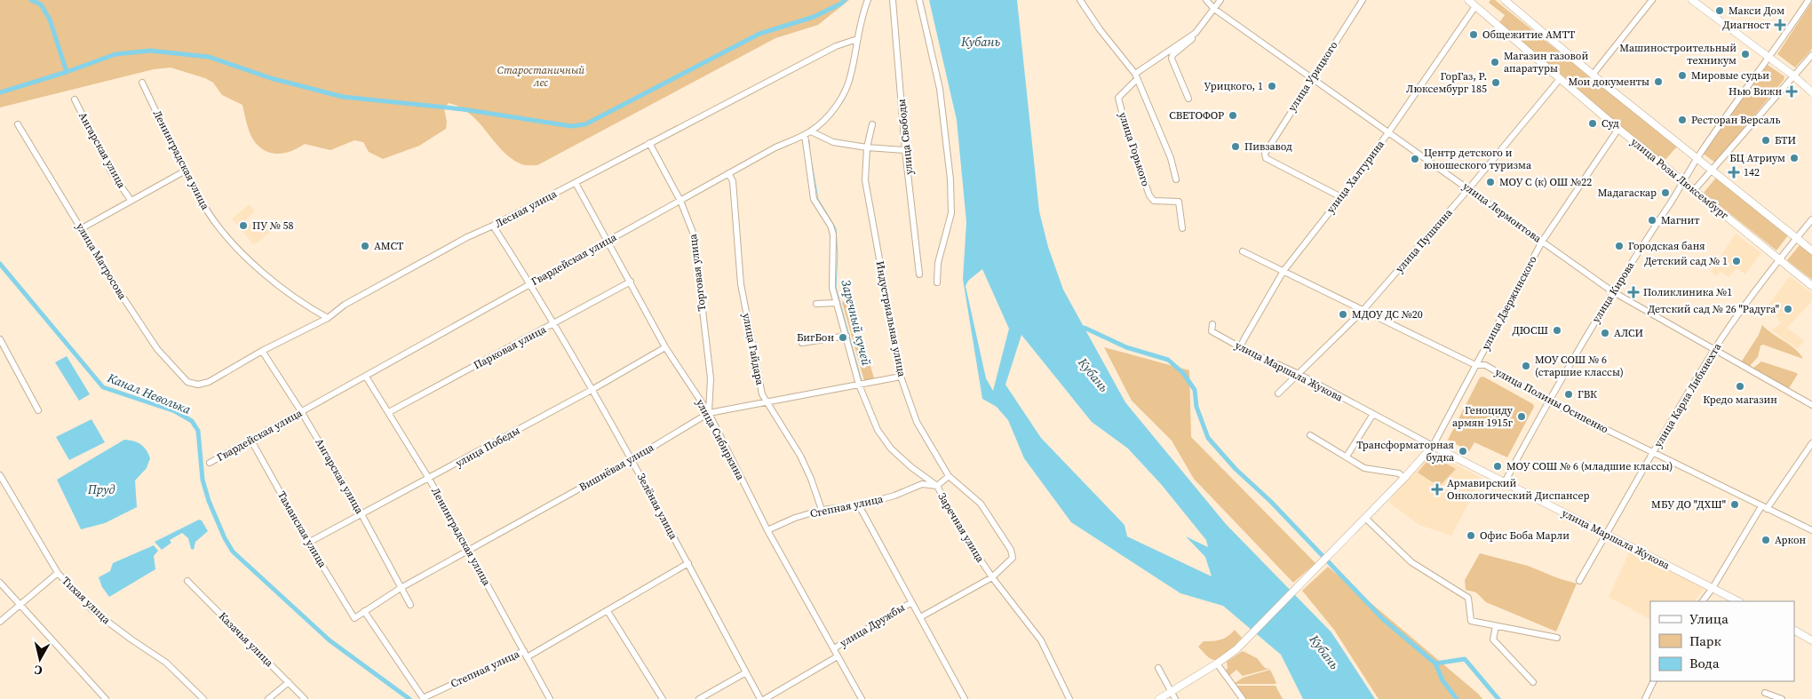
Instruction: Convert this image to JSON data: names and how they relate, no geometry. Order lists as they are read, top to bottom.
{
  "streets": {
    "main road": ["улица Розы Люксембург", "улица Дзержинского", "улица Маршала Жукова"],
    "street": [
      "улица Урицкого",
      "улица Свободы",
      "улица Горького",
      "Ангарская улица",
      "Ленинградская улица",
      "улица Халтурина",
      "Лесная улица",
      "улица Лермонтова",
      "улица Пушкина",
      "Гвардейская улица",
      "улица Матросова",
      "Торговая улица",
      "улица Кирова",
      "Индустриальная улица",
      "Парковая улица",
      "улица Гайдара",
      "улица Карла Либкнехта",
      "улица Полины Осипенко",
      "улица Сибиркина",
      "улица Победы",
      "Вишнёвая улица",
      "Зелёная улица",
      "Степная улица",
      "Заречная улица",
      "Таманская улица",
      "Тихая улица",
      "улица Дружбы",
      "Казачья улица"
    ]
  },
  "crossings": [
    ["улица Урицкого", "улица Халтурина"],
    ["улица Урицкого", "улица Лермонтова"],
    ["улица Горького", "улица Лермонтова"],
    ["Ангарская улица", "Лесная улица"],
    ["Ангарская улица", "Гвардейская улица"],
    ["Ангарская улица", "улица Победы"],
    ["Ангарская улица", "Вишнёвая улица"],
    ["Ленинградская улица", "Лесная улица"],
    ["Ленинградская улица", "Гвардейская улица"],
    ["Ленинградская улица", "Парковая улица"],
    ["Ленинградская улица", "улица Победы"],
    ["Ленинградская улица", "Вишнёвая улица"],
    ["Ленинградская улица", "Степная улица"],
    ["улица Халтурина", "улица Розы Люксембург"],
    ["улица Халтурина", "улица Лермонтова"],
    ["улица Халтурина", "улица Маршала Жукова"],
    ["улица Халтурина", "улица Полины Осипенко"],
    ["улица Розы Люксембург", "улица Пушкина"],
    ["улица Розы Люксембург", "улица Кирова"],
    ["улица Розы Люксембург", "улица Дзержинского"],
    ["улица Розы Люксембург", "улица Карла Либкнехта"],
    ["Лесная улица", "Гвардейская улица"],
    ["Лесная улица", "улица Матросова"],
    ["Лесная улица", "Торговая улица"],
    ["Лесная улица", "улица Сибиркина"],
    ["Лесная улица", "Зелёная улица"],
    ["улица Лермонтова", "улица Пушкина"],
    ["улица Лермонтова", "улица Кирова"],
    ["улица Лермонтова", "улица Дзержинского"],
    ["улица Лермонтова", "улица Карла Либкнехта"],
    ["улица Пушкина", "улица Маршала Жукова"],
    ["улица Пушкина", "улица Полины Осипенко"],
    ["Гвардейская улица", "Торговая улица"],
    ["Гвардейская улица", "улица Гайдара"],
    ["Гвардейская улица", "улица Сибиркина"],
    ["Гвардейская улица", "Зелёная улица"],
    ["Гвардейская улица", "Заречная улица"],
    ["Гвардейская улица", "Таманская улица"],
    ["Торговая улица", "улица Сибиркина"],
    ["Торговая улица", "Вишнёвая улица"],
    ["улица Кирова", "улица Маршала Жукова"],
    ["улица Кирова", "улица Полины Осипенко"],
    ["улица Дзержинского", "улица Маршала Жукова"],
    ["улица Дзержинского", "улица Полины Осипенко"],
    ["Индустриальная улица", "Вишнёвая улица"],
    ["Индустриальная улица", "Заречная улица"],
    ["Индустриальная улица", "улица Дружбы"],
    ["Парковая улица", "улица Сибиркина"],
    ["Парковая улица", "Зелёная улица"],
    ["улица Гайдара", "Вишнёвая улица"],
    ["улица Гайдара", "Степная улица"],
    ["улица Маршала Жукова", "улица Карла Либкнехта"],
    ["улица Карла Либкнехта", "улица Полины Осипенко"],
    ["улица Сибиркина", "улица Победы"],
    ["улица Сибиркина", "Вишнёвая улица"],
    ["улица Сибиркина", "Степная улица"],
    ["улица Сибиркина", "улица Дружбы"],
    ["улица Победы", "Зелёная улица"],
    ["улица Победы", "Таманская улица"],
    ["Вишнёвая улица", "Зелёная улица"],
    ["Вишнёвая улица", "Заречная улица"],
    ["Вишнёвая улица", "Таманская улица"],
    ["Зелёная улица", "Степная улица"],
    ["Степная улица", "Заречная улица"],
    ["Заречная улица", "улица Дружбы"]
  ],
  "water": [
    "Кубань",
    "Заречный кучей",
    "Канал Неволька",
    "Пруд"
  ],
  "parks": ["Старостаничный лес"],
  "places": {
    "other": [
      "Макси Дом",
      "Общежитие АМТТ",
      "Машиностроительный техникум",
      "Магазин газовой апаратуры",
      "Мировые судьи",
      "Мои документы",
      "ГорГаз, Р. Люксембург 185",
      "Урицкого, 1",
      "СВЕТОФОР",
      "Ресторан Версаль",
      "Суд",
      "БТИ",
      "Пивзавод",
      "БЦ Атриум",
      "Центр детского и юношеского туризма",
      "МОУ С (к) ОШ №22",
      "Мадагаскар",
      "Магнит",
      "ПУ № 58",
      "АМСТ",
      "Городская баня",
      "Детский сад № 1",
      "Детский сад № 26 \"Радуга\"",
      "МДОУ ДС №20",
      "ДЮСШ",
      "АЛСИ",
      "БигБон",
      "МОУ СОШ № 6 (старшие классы)",
      "Кредо магазин",
      "ГВК",
      "Геноциду армян 1915г",
      "Трансформаторная будка",
      "МОУ СОШ № 6 (младшие классы)",
      "МБУ ДО \"ДХШ\"",
      "Офис Боба Марли",
      "Аркон"
    ],
    "health": [
      "Диагност",
      "Нью Вижн",
      "142",
      "Поликлиника №1",
      "Армавирский Онкологический Диспансер"
    ]
  },
  "legend": ["Улица", "Парк", "Вода"],
  "north": "bottom"
}
